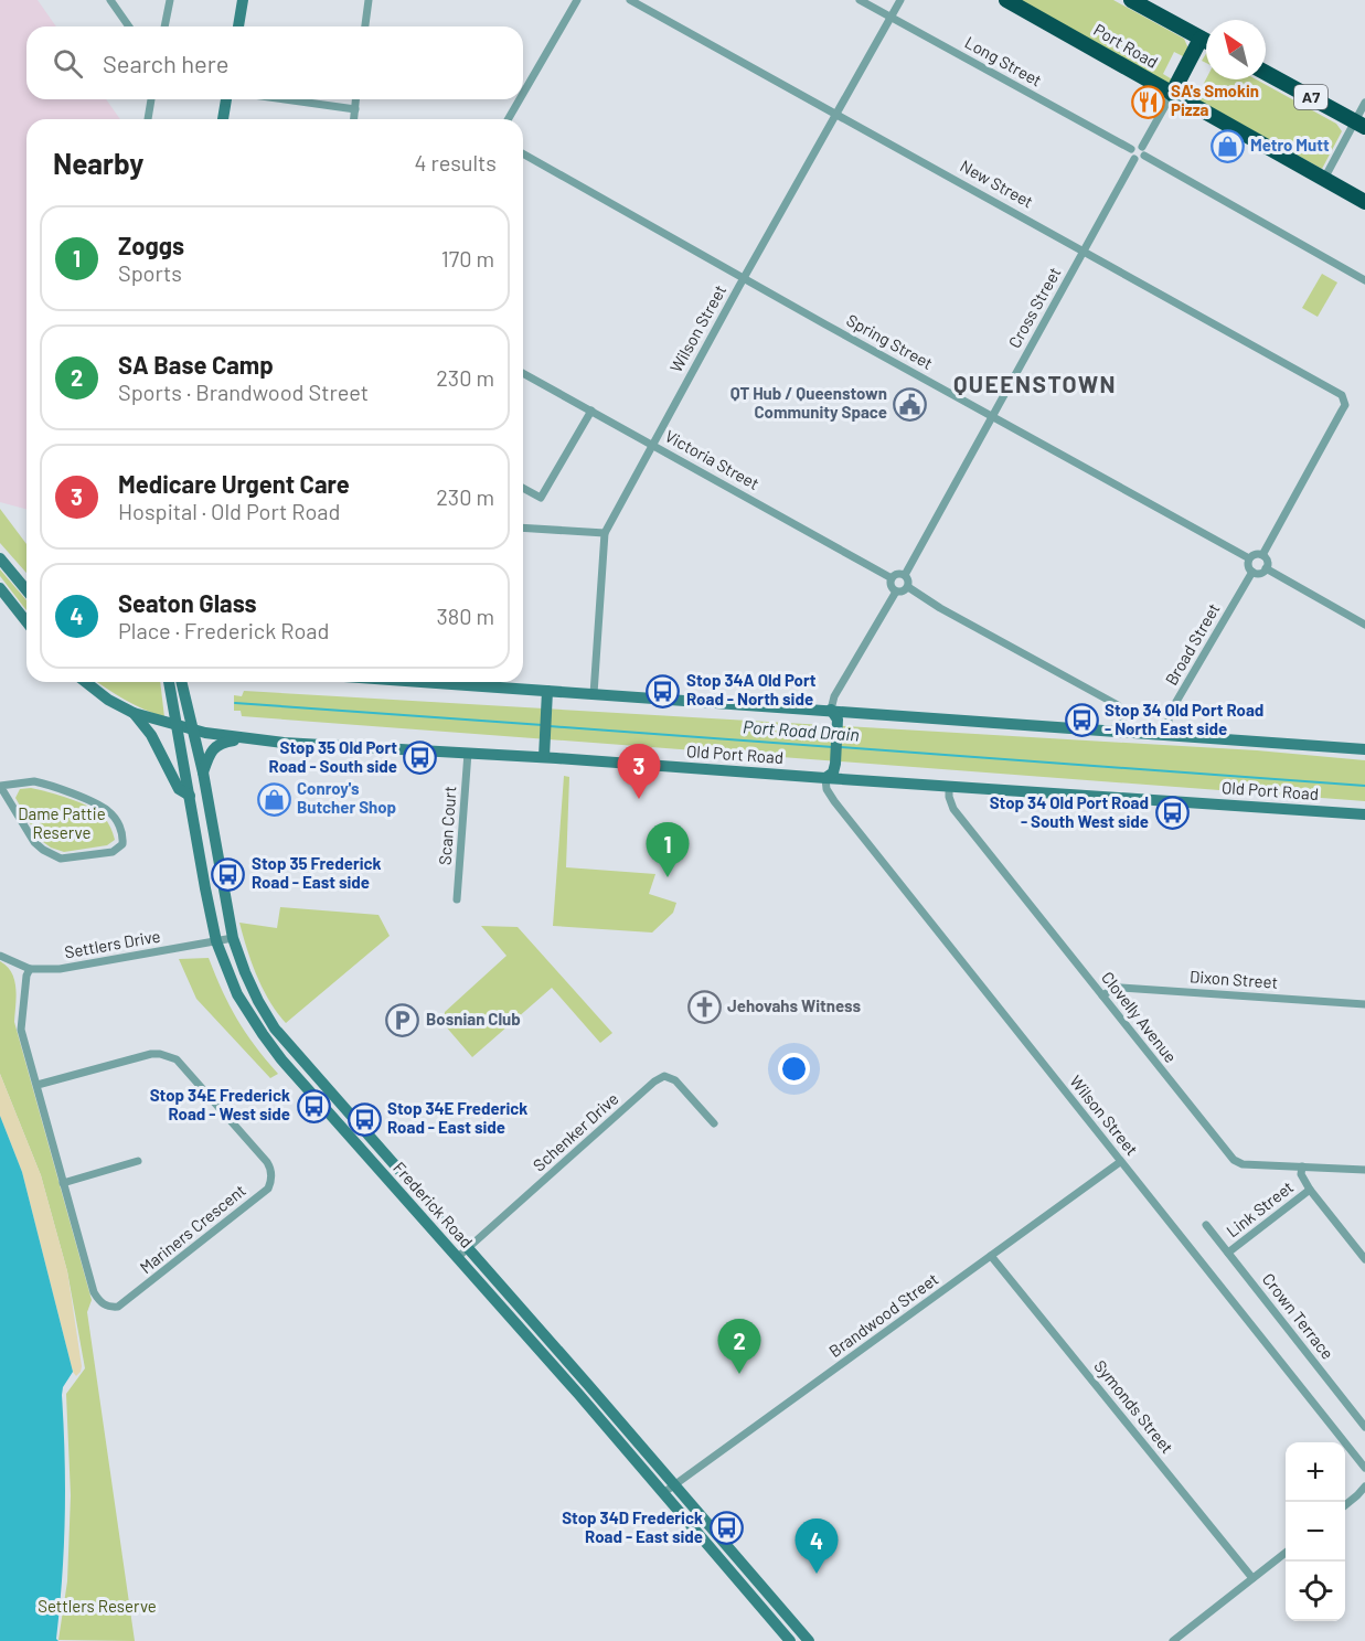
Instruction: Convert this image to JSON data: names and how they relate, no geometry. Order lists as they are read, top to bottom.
{
  "streets": {
    "highway": ["Port Road", "A7"],
    "main road": ["Old Port Road", "Frederick Road"],
    "street": [
      "Long Street",
      "New Street",
      "Cross Street",
      "Wilson Street",
      "Spring Street",
      "Victoria Street",
      "Broad Street",
      "Scan Court",
      "Settlers Drive",
      "Dixon Street",
      "Clovelly Avenue",
      "Schenker Drive",
      "Link Street",
      "Mariners Crescent",
      "Brandwood Street",
      "Crown Terrace",
      "Symonds Street"
    ]
  },
  "crossings": [
    ["Long Street", "Cross Street"],
    ["Long Street", "Wilson Street"],
    ["New Street", "Cross Street"],
    ["New Street", "Wilson Street"],
    ["New Street", "Spring Street"],
    ["New Street", "Broad Street"],
    ["Cross Street", "Spring Street"],
    ["Cross Street", "Victoria Street"],
    ["Wilson Street", "Spring Street"],
    ["Wilson Street", "Victoria Street"],
    ["Wilson Street", "Old Port Road"],
    ["Wilson Street", "Brandwood Street"],
    ["Spring Street", "Broad Street"],
    ["Old Port Road", "Scan Court"],
    ["Old Port Road", "Clovelly Avenue"],
    ["Old Port Road", "Frederick Road"],
    ["Settlers Drive", "Frederick Road"],
    ["Settlers Drive", "Mariners Crescent"],
    ["Dixon Street", "Clovelly Avenue"],
    ["Schenker Drive", "Frederick Road"],
    ["Frederick Road", "Brandwood Street"],
    ["Link Street", "Crown Terrace"],
    ["Brandwood Street", "Symonds Street"]
  ],
  "districts": ["QUEENSTOWN"],
  "water": ["Port Road Drain"],
  "parks": ["Dame Pattie Reserve", "Settlers Reserve"],
  "places": {
    "restaurant": ["SA's Smokin Pizza"],
    "shop": ["Metro Mutt", "Conroy's Butcher Shop"],
    "public building": ["QT Hub / Queenstown Community Space"],
    "bus stop": [
      "Stop 34A Old Port Road - North side",
      "Stop 34 Old Port Road - North East side",
      "Stop 35 Old Port Road - South side",
      "Stop 34 Old Port Road - South West side",
      "Stop 35 Frederick Road - East side",
      "Stop 34E Frederick Road - West side",
      "Stop 34E Frederick Road - East side",
      "Stop 34D Frederick Road - East side"
    ],
    "church": ["Jehovahs Witness"],
    "parking": ["Bosnian Club"]
  },
  "north": "top left",
  "page": {
    "search": "Search here",
    "heading": ["Nearby", "4 results"],
    "list": [
      {
        "mark": "1",
        "name": "Zoggs",
        "note": "Sports",
        "value": "170 m"
      },
      {
        "mark": "2",
        "name": "SA Base Camp",
        "note": "Sports · Brandwood Street",
        "value": "230 m"
      },
      {
        "mark": "3",
        "name": "Medicare Urgent Care",
        "note": "Hospital · Old Port Road",
        "value": "230 m"
      },
      {
        "mark": "4",
        "name": "Seaton Glass",
        "note": "Place · Frederick Road",
        "value": "380 m"
      }
    ],
    "pins": [
      "3",
      "1",
      "2",
      "4"
    ],
    "map_buttons": ["+", "−"]
  }
}
